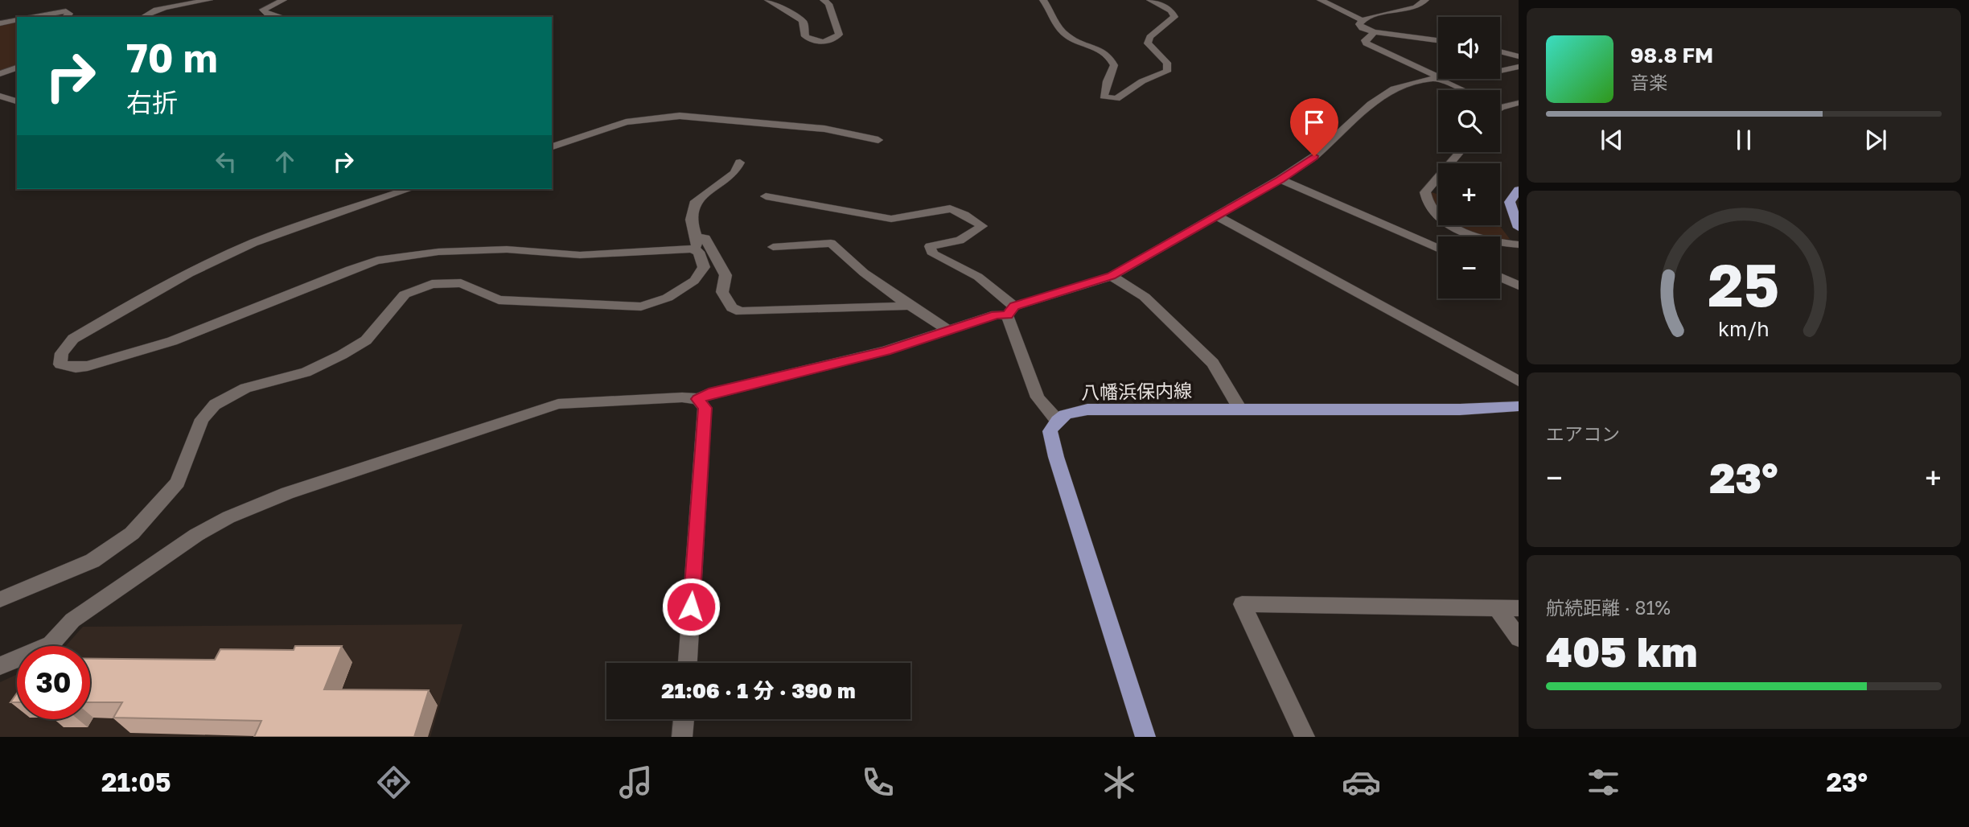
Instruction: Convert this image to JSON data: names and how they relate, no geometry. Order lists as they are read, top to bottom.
{
  "streets": {
    "main road": ["八幡浜保内線"]
  },
  "page": {
    "map_buttons": ["+", "−"],
    "turn": ["70 m", "右折"],
    "song": ["98.8 FM", "音楽"],
    "tile": [
      "エアコン",
      ["航続距離 · 81%", "405 km"]
    ],
    "heat": ["−", "23°", "+"],
    "limit": "30",
    "trip": "21:06 · 1 分 · 390 m",
    "tabs": ["21:05", "23°"],
    "gauge": ["25", "km/h"]
  }
}
